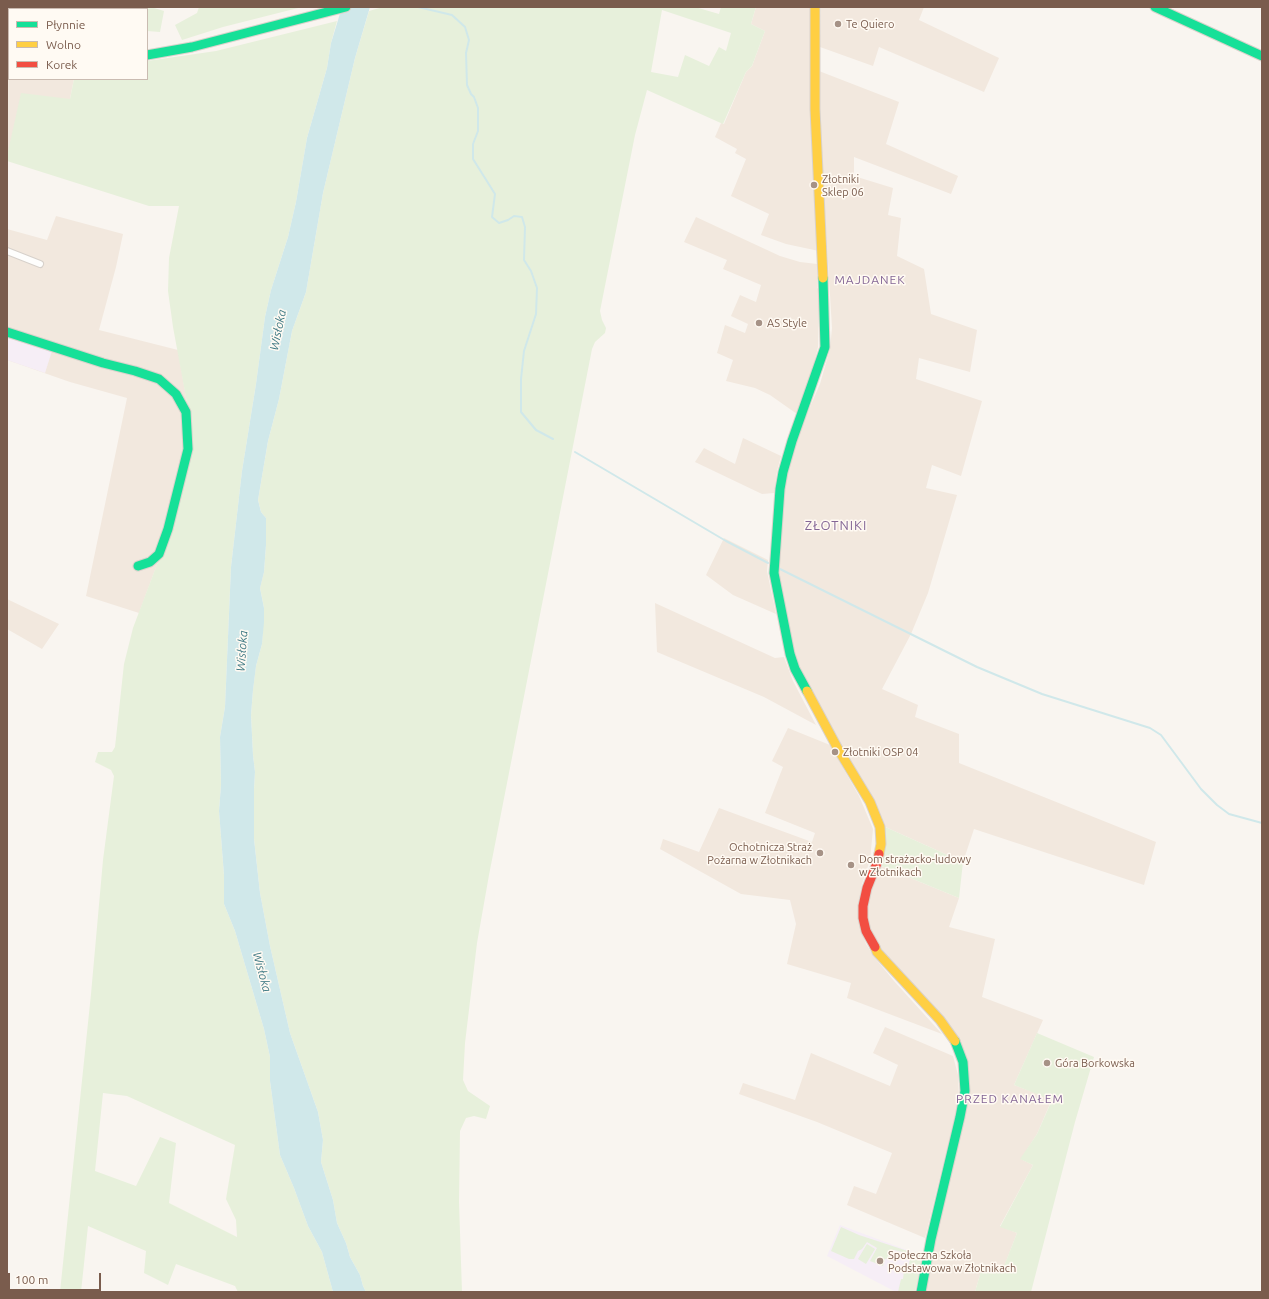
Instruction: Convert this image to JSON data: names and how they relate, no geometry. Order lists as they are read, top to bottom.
{
  "districts": ["MAJDANEK", "ZŁOTNIKI", "PRZED KANAŁEM"],
  "water": ["Wisłoka"],
  "places": [
    "Te Quiero",
    "Złotniki Sklep 06",
    "AS Style",
    "Złotniki OSP 04",
    "Ochotnicza Straż Pożarna w Złotnikach",
    "Dom strażacko-ludowy w Złotnikach",
    "Góra Borkowska",
    "Społeczna Szkoła Podstawowa w Złotnikach"
  ],
  "legend": ["Płynnie", "Wolno", "Korek"],
  "scale_bar": "100 m"
}
